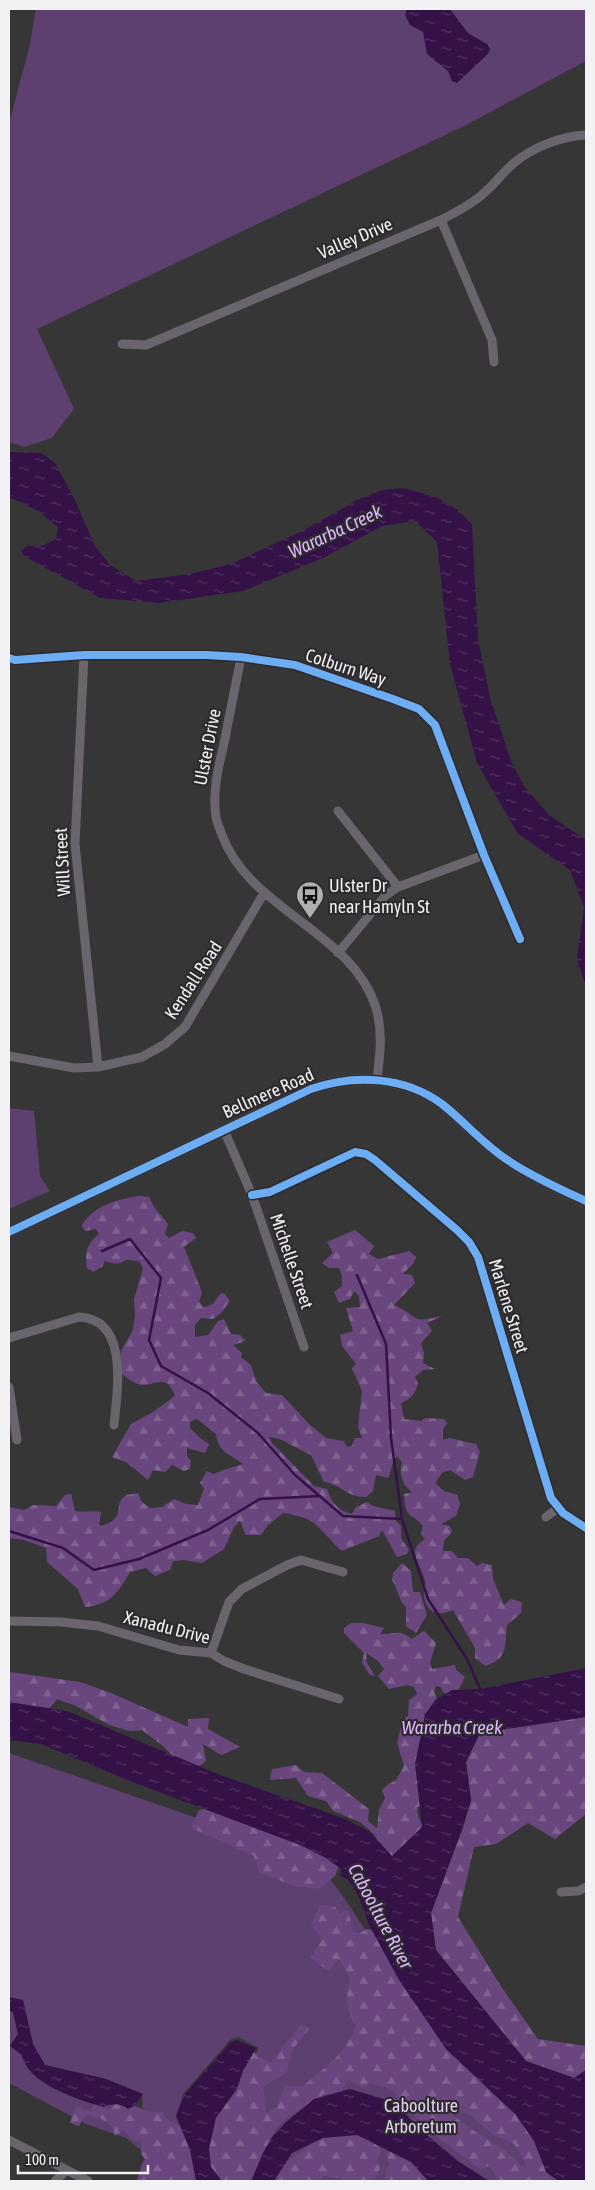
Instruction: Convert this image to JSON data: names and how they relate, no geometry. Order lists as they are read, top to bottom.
{
  "streets": {
    "main road": ["Bellmere Road"],
    "street": [
      "Valley Drive",
      "Colburn Way",
      "Ulster Drive",
      "Will Street",
      "Kendall Road",
      "Michelle Street",
      "Marlene Street",
      "Xanadu Drive"
    ]
  },
  "crossings": [
    ["Colburn Way", "Ulster Drive"],
    ["Colburn Way", "Will Street"],
    ["Ulster Drive", "Kendall Road"],
    ["Ulster Drive", "Bellmere Road"],
    ["Will Street", "Kendall Road"],
    ["Bellmere Road", "Michelle Street"],
    ["Michelle Street", "Marlene Street"]
  ],
  "water": ["Wararba Creek", "Caboolture River"],
  "parks": ["Caboolture Arboretum"],
  "places": {
    "bus stop": ["Ulster Dr near Hamyln St"]
  },
  "scale_bar": "100 m"
}
